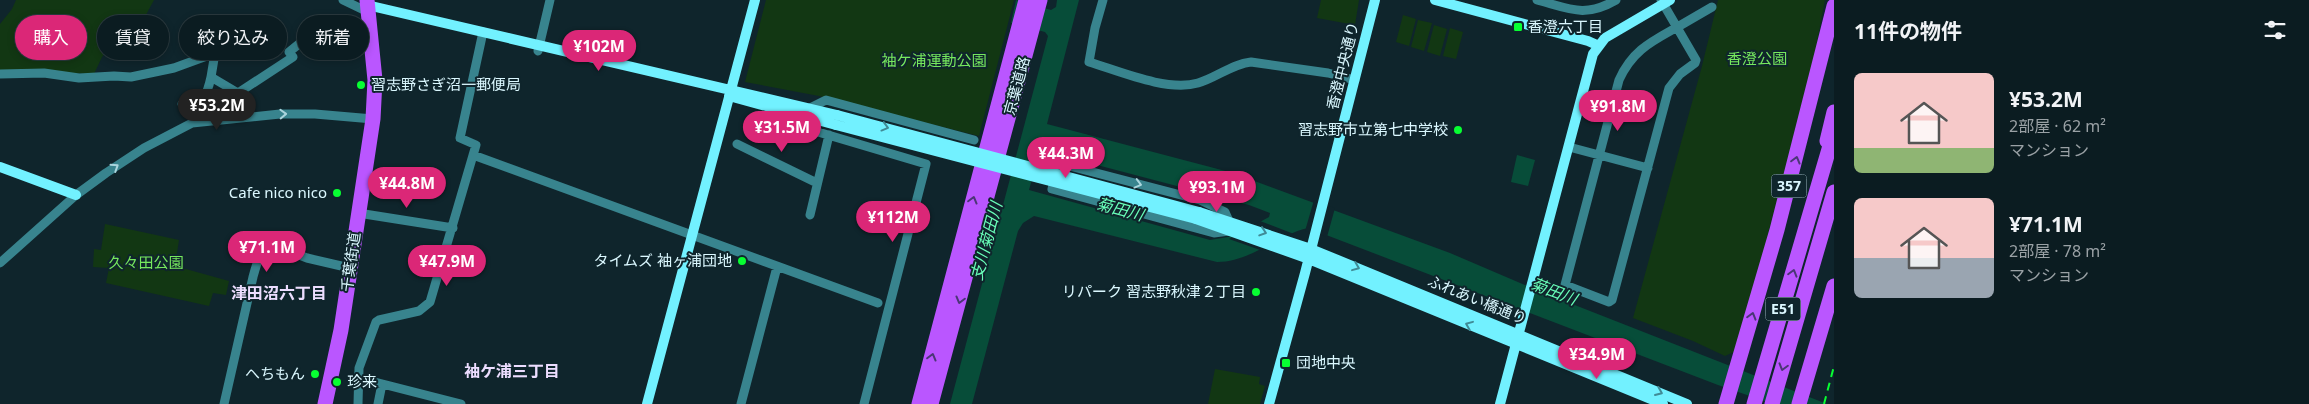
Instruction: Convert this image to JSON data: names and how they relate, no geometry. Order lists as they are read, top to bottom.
{
  "streets": {
    "highway": [
      "京葉道路",
      "357",
      "千葉街道",
      "E51"
    ],
    "street": ["香澄中央通り", "ふれあい橋通り"]
  },
  "crossings": [
    ["香澄中央通り", "ふれあい橋通り"]
  ],
  "districts": ["津田沼六丁目", "袖ケ浦三丁目"],
  "water": ["菊田川", "支川菊田川"],
  "parks": ["香澄公園", "袖ケ浦運動公園", "久々田公園"],
  "places": {
    "transit": ["香澄六丁目", "団地中央"],
    "other": [
      "習志野さぎ沼一郵便局",
      "習志野市立第七中学校",
      "Cafe nico nico",
      "タイムズ 袖ヶ浦団地",
      "リパーク 習志野秋津２丁目",
      "へちもん",
      "珍来"
    ]
  },
  "page": {
    "heading": "11件の物件",
    "chip": [
      "購入",
      "賃貸",
      "絞り込み",
      "新着"
    ],
    "price": [
      "¥102M",
      "¥53.2M",
      "¥91.8M",
      "¥31.5M",
      "¥44.3M",
      "¥44.8M",
      "¥93.1M",
      "¥112M",
      "¥71.1M",
      "¥47.9M",
      "¥34.9M"
    ],
    "list": [
      {
        "name": "¥53.2M",
        "note": "2部屋 · 62 m² · マンション"
      },
      {
        "name": "¥71.1M",
        "note": "2部屋 · 78 m² · マンション"
      }
    ]
  }
}
